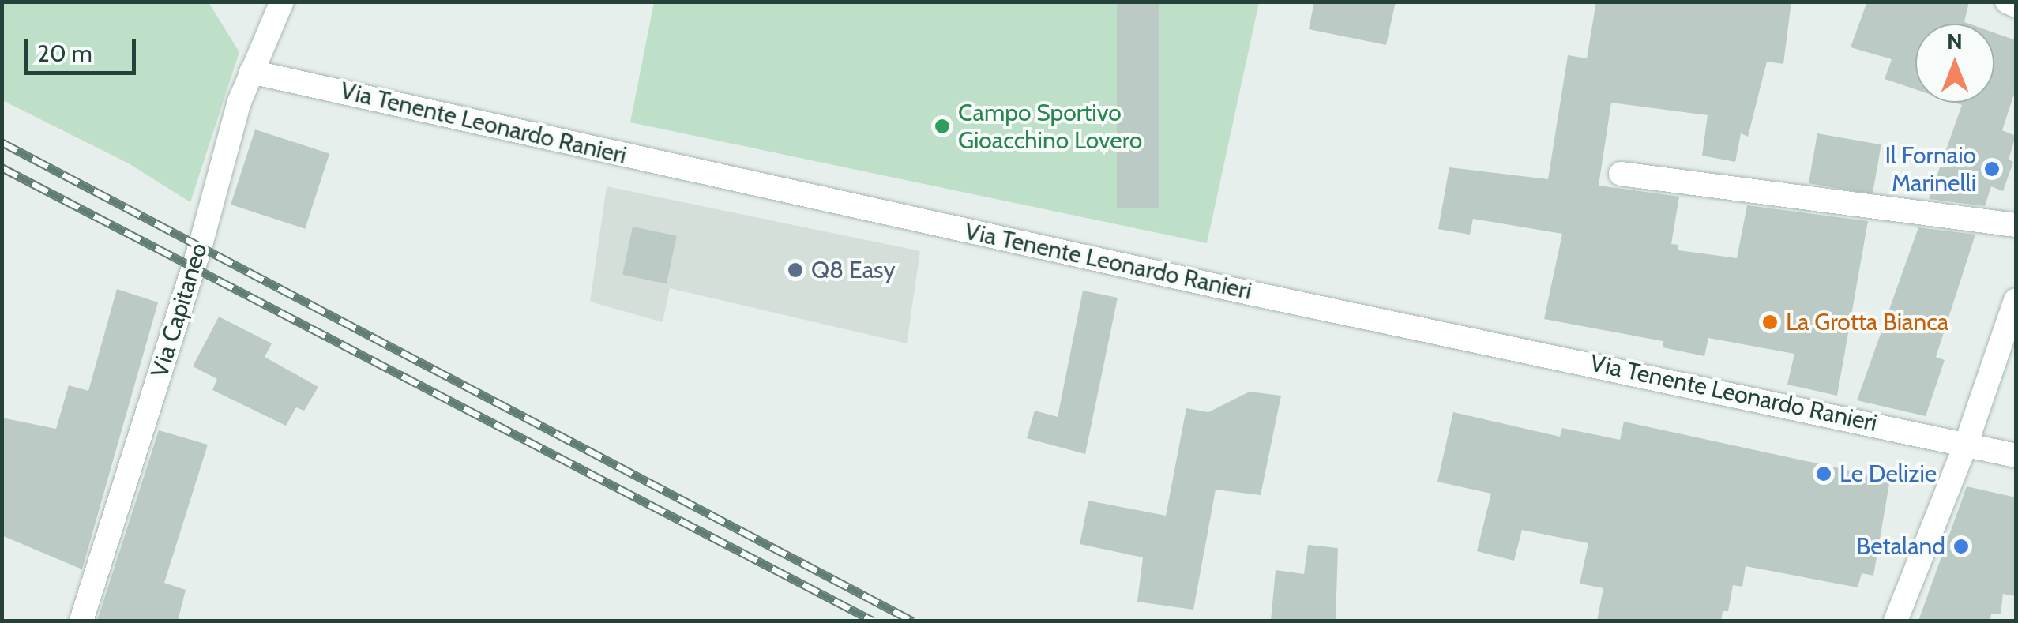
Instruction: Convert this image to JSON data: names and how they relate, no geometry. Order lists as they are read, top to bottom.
{
  "streets": {
    "street": ["Via Tenente Leonardo Ranieri", "Via Capitaneo"]
  },
  "crossings": [
    ["Via Tenente Leonardo Ranieri", "Via Capitaneo"]
  ],
  "places": [
    "Campo Sportivo Gioacchino Lovero",
    "Il Fornaio Marinelli",
    "Q8 Easy",
    "La Grotta Bianca",
    "Le Delizie",
    "Betaland"
  ],
  "scale_bar": "20 m",
  "north": "top"
}
